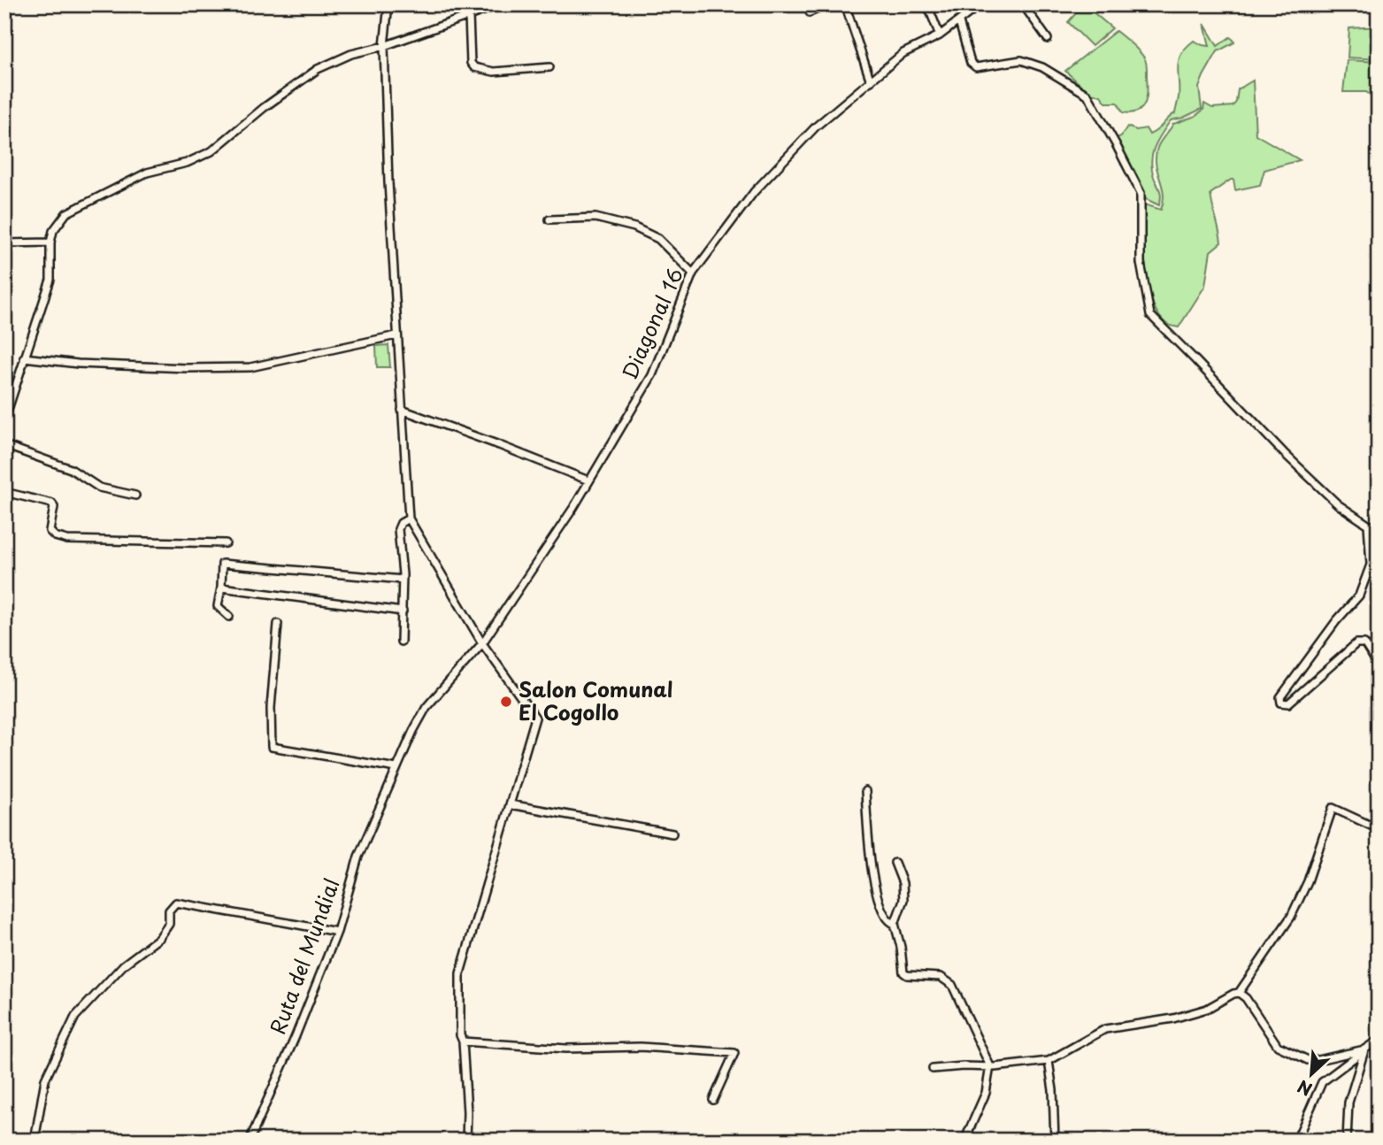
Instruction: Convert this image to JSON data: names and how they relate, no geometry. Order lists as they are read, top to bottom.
{
  "streets": {
    "street": ["Diagonal 16", "Ruta del Mundial"]
  },
  "crossings": [
    ["Diagonal 16", "Ruta del Mundial"]
  ],
  "places": ["Salon Comunal El Cogollo"],
  "north": "bottom left"
}
